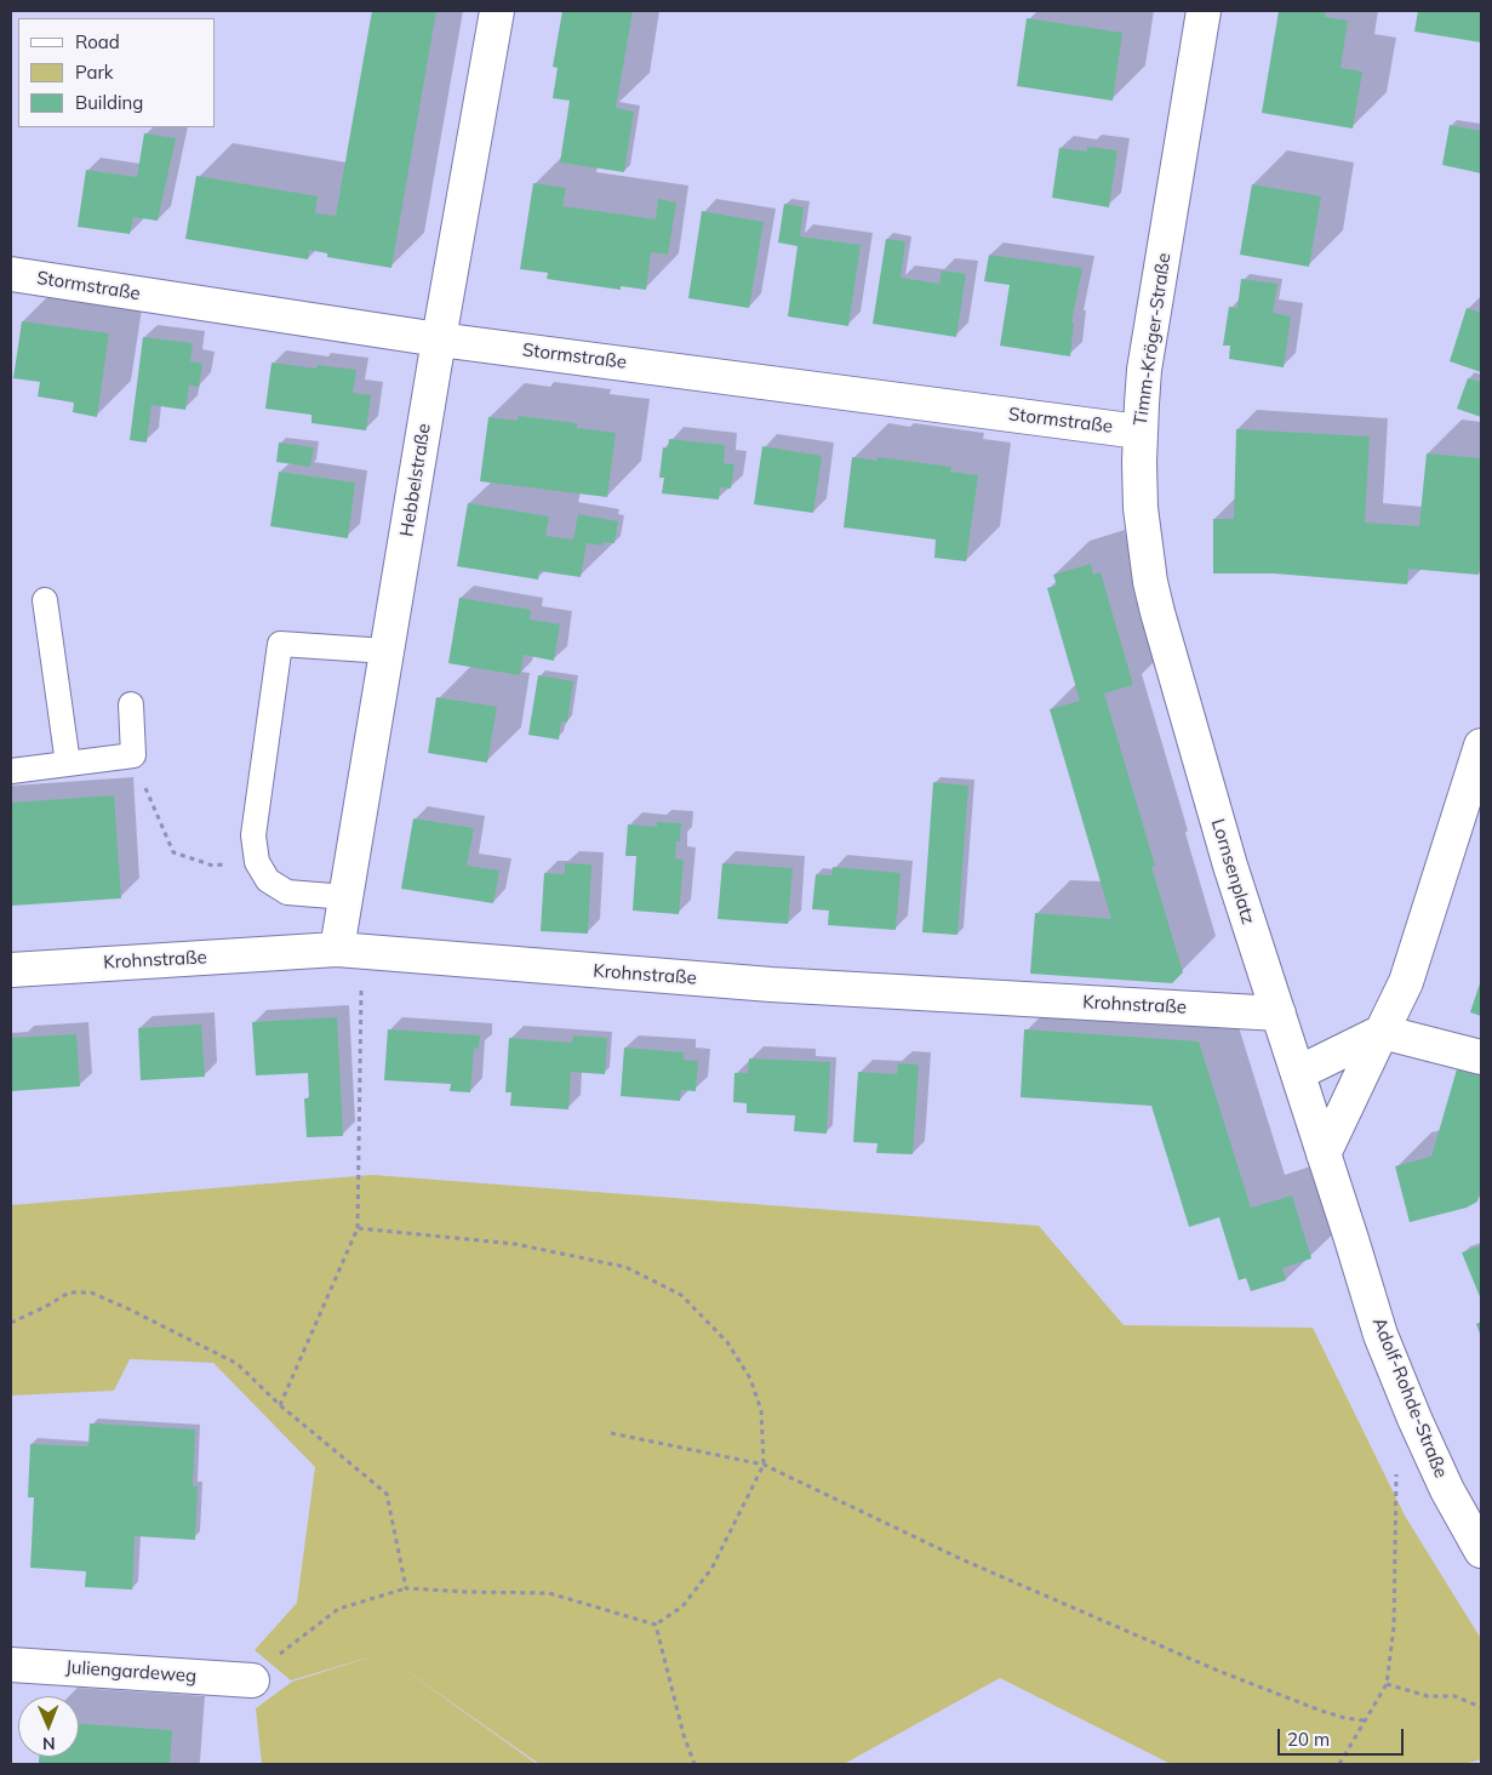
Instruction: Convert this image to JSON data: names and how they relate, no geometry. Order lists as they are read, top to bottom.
{
  "streets": {
    "street": [
      "Stormstraße",
      "Timm-Kröger-Straße",
      "Hebbelstraße",
      "Lornsenplatz",
      "Krohnstraße",
      "Adolf-Rohde-Straße",
      "Juliengardeweg"
    ]
  },
  "crossings": [
    ["Stormstraße", "Timm-Kröger-Straße"],
    ["Stormstraße", "Hebbelstraße"],
    ["Timm-Kröger-Straße", "Lornsenplatz"],
    ["Hebbelstraße", "Krohnstraße"],
    ["Lornsenplatz", "Krohnstraße"],
    ["Lornsenplatz", "Adolf-Rohde-Straße"]
  ],
  "legend": ["Road", "Park", "Building"],
  "scale_bar": "20 m",
  "north": "bottom"
}
